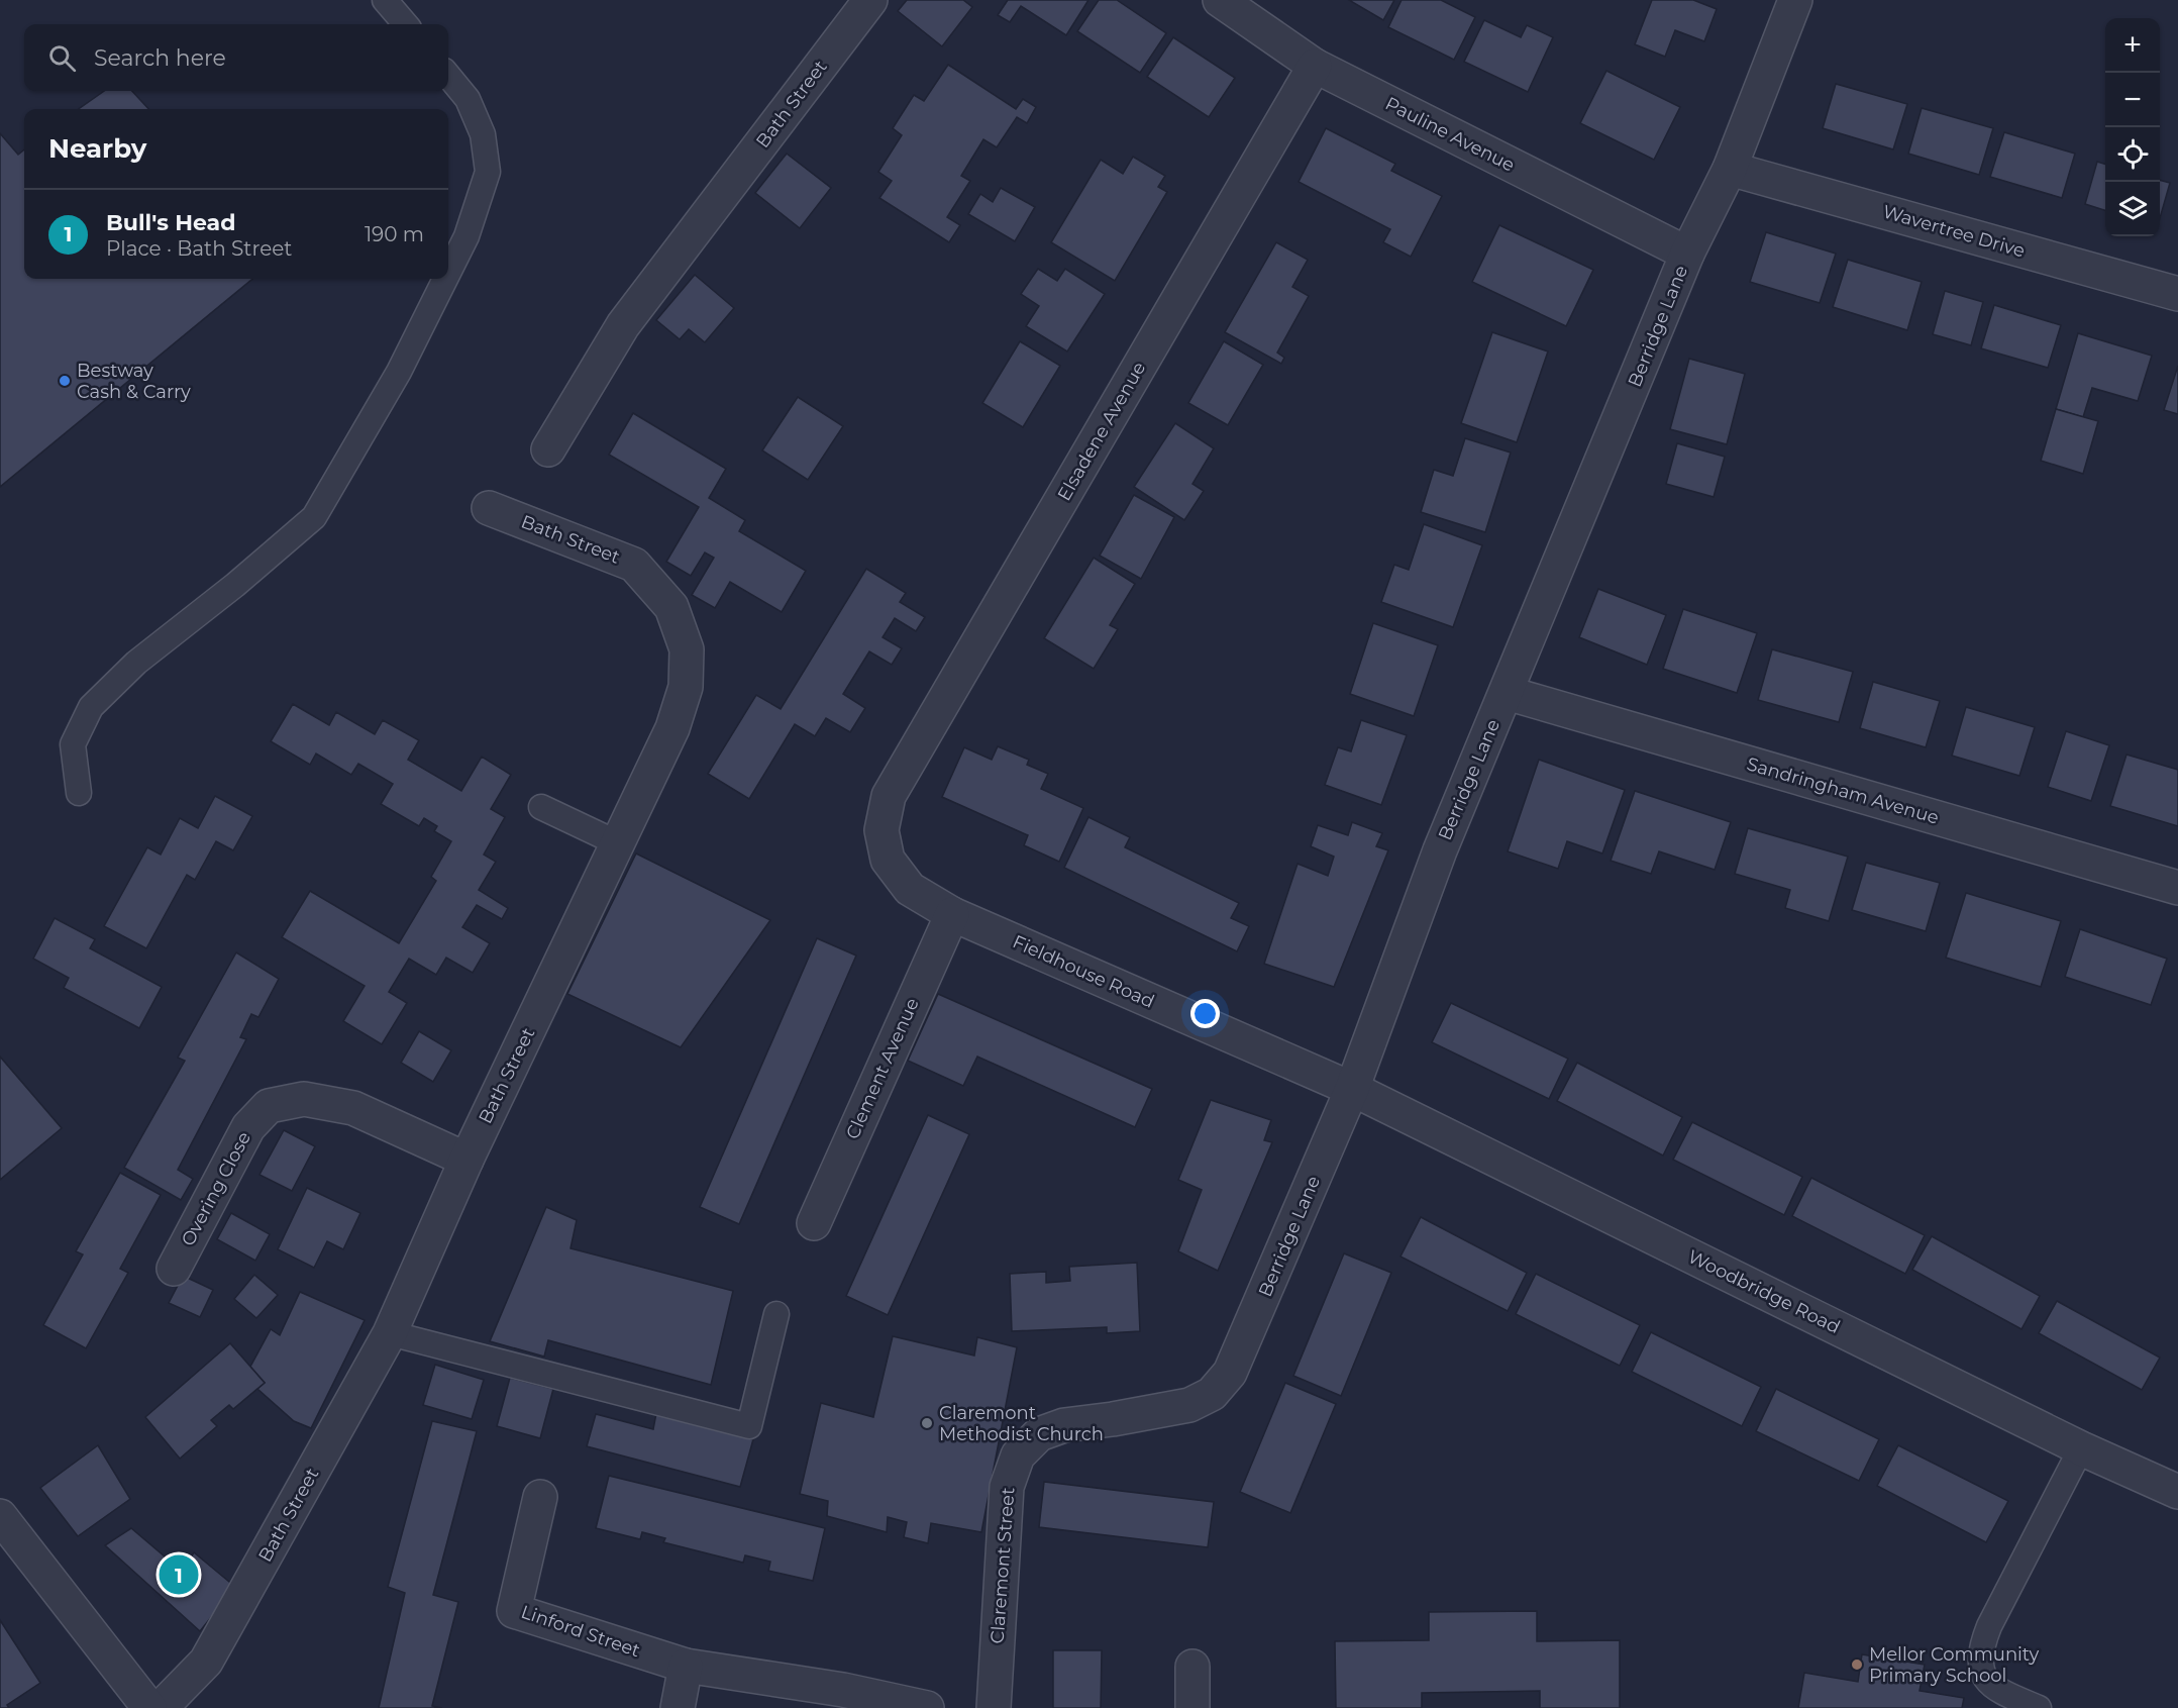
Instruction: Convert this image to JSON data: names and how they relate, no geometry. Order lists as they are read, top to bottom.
{
  "streets": {
    "street": [
      "Bath Street",
      "Pauline Avenue",
      "Wavertree Drive",
      "Berridge Lane",
      "Elsadene Avenue",
      "Sandringham Avenue",
      "Fieldhouse Road",
      "Clement Avenue",
      "Overing Close",
      "Woodbridge Road",
      "Claremont Street",
      "Linford Street"
    ]
  },
  "crossings": [
    ["Bath Street", "Overing Close"],
    ["Pauline Avenue", "Berridge Lane"],
    ["Pauline Avenue", "Elsadene Avenue"],
    ["Wavertree Drive", "Berridge Lane"],
    ["Berridge Lane", "Sandringham Avenue"],
    ["Berridge Lane", "Fieldhouse Road"],
    ["Berridge Lane", "Woodbridge Road"],
    ["Berridge Lane", "Claremont Street"],
    ["Elsadene Avenue", "Fieldhouse Road"],
    ["Fieldhouse Road", "Clement Avenue"],
    ["Fieldhouse Road", "Woodbridge Road"]
  ],
  "places": ["Bestway Cash & Carry", "Claremont Methodist Church", "Mellor Community Primary School"],
  "page": {
    "map_buttons": ["+", "−"],
    "search": "Search here",
    "heading": "Nearby",
    "list": [
      {
        "mark": "1",
        "name": "Bull's Head",
        "note": "Place · Bath Street",
        "value": "190 m"
      }
    ],
    "pins": "1"
  }
}
